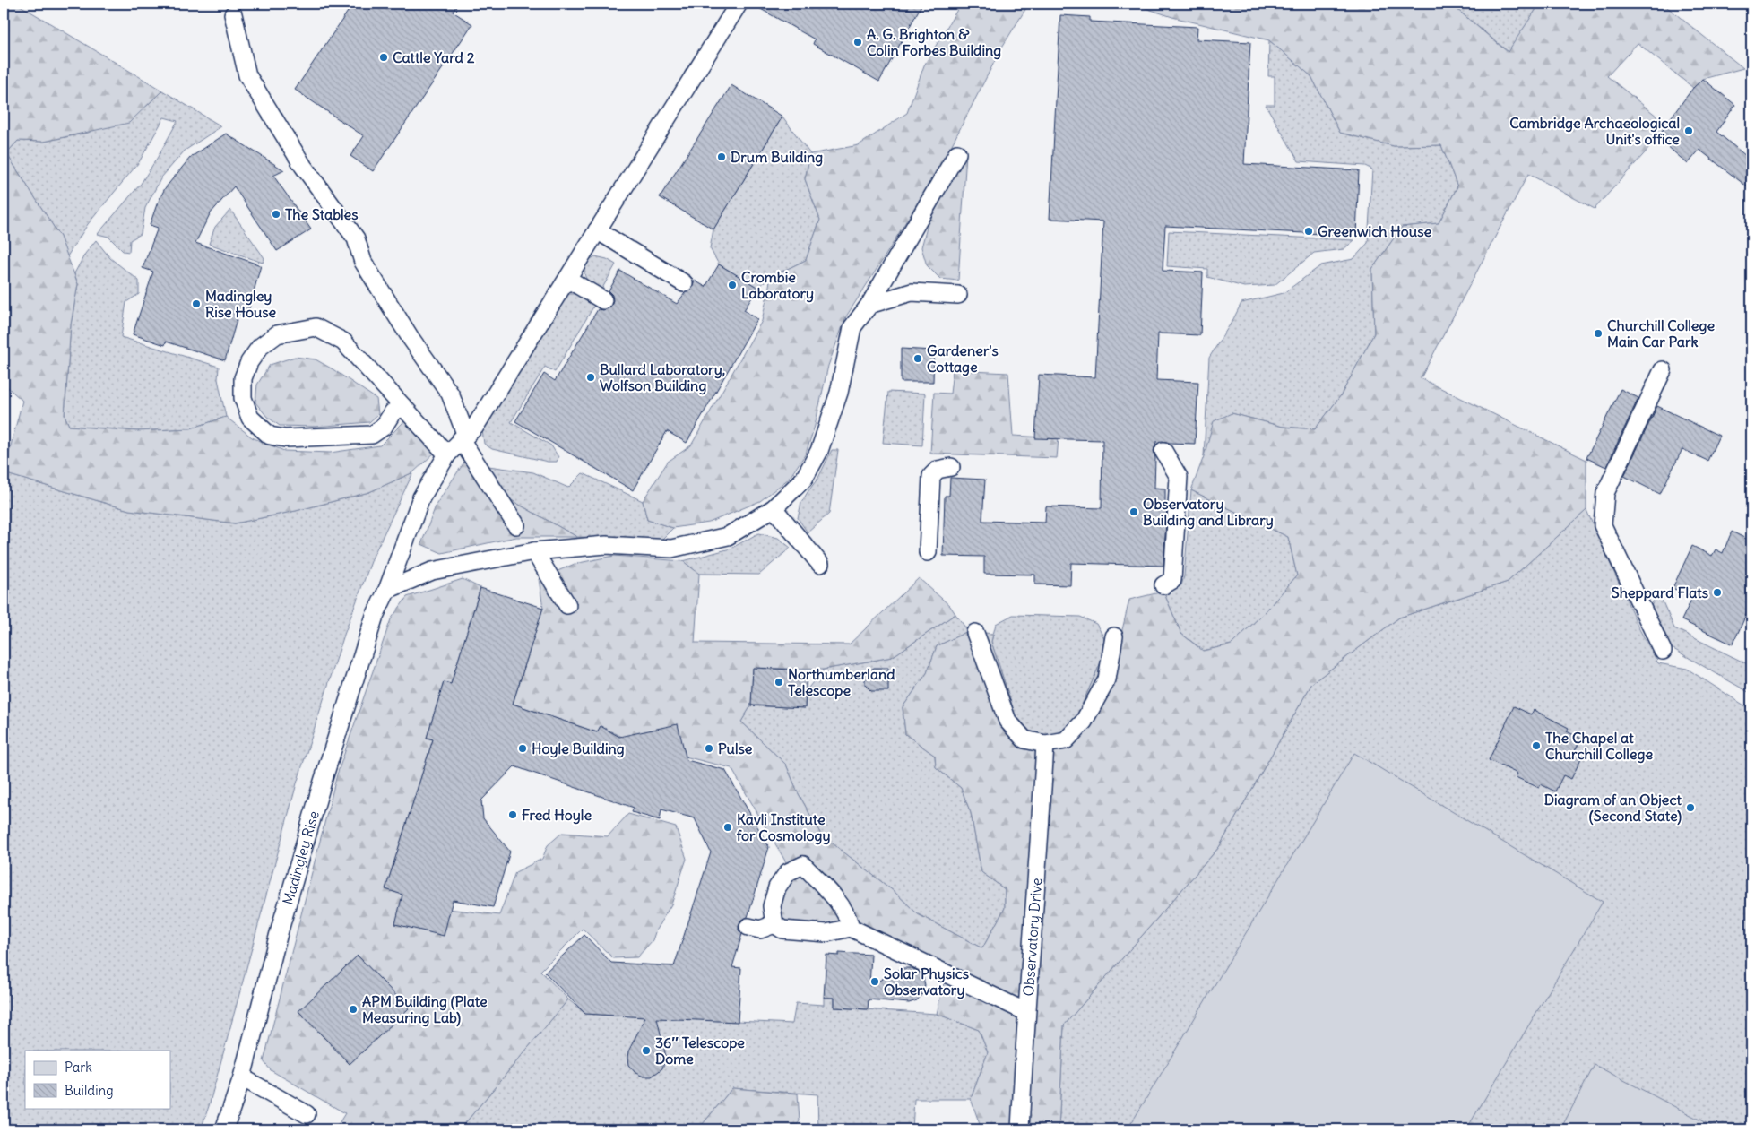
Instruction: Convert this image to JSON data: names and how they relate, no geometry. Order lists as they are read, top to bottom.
{
  "streets": {
    "lane": ["Madingley Rise", "Observatory Drive"]
  },
  "places": [
    "A. G. Brighton & Colin Forbes Building",
    "Cattle Yard 2",
    "Cambridge Archaeological Unit's office",
    "Drum Building",
    "The Stables",
    "Greenwich House",
    "Crombie Laboratory",
    "Madingley Rise House",
    "Churchill College Main Car Park",
    "Gardener's Cottage",
    "Bullard Laboratory, Wolfson Building",
    "Observatory Building and Library",
    "Sheppard Flats",
    "Northumberland Telescope",
    "The Chapel at Churchill College",
    "Hoyle Building",
    "Pulse",
    "Diagram of an Object (Second State)",
    "Fred Hoyle",
    "Kavli Institute for Cosmology",
    "Solar Physics Observatory",
    "APM Building (Plate Measuring Lab)",
    "36″ Telescope Dome"
  ],
  "legend": ["Park", "Building"]
}
